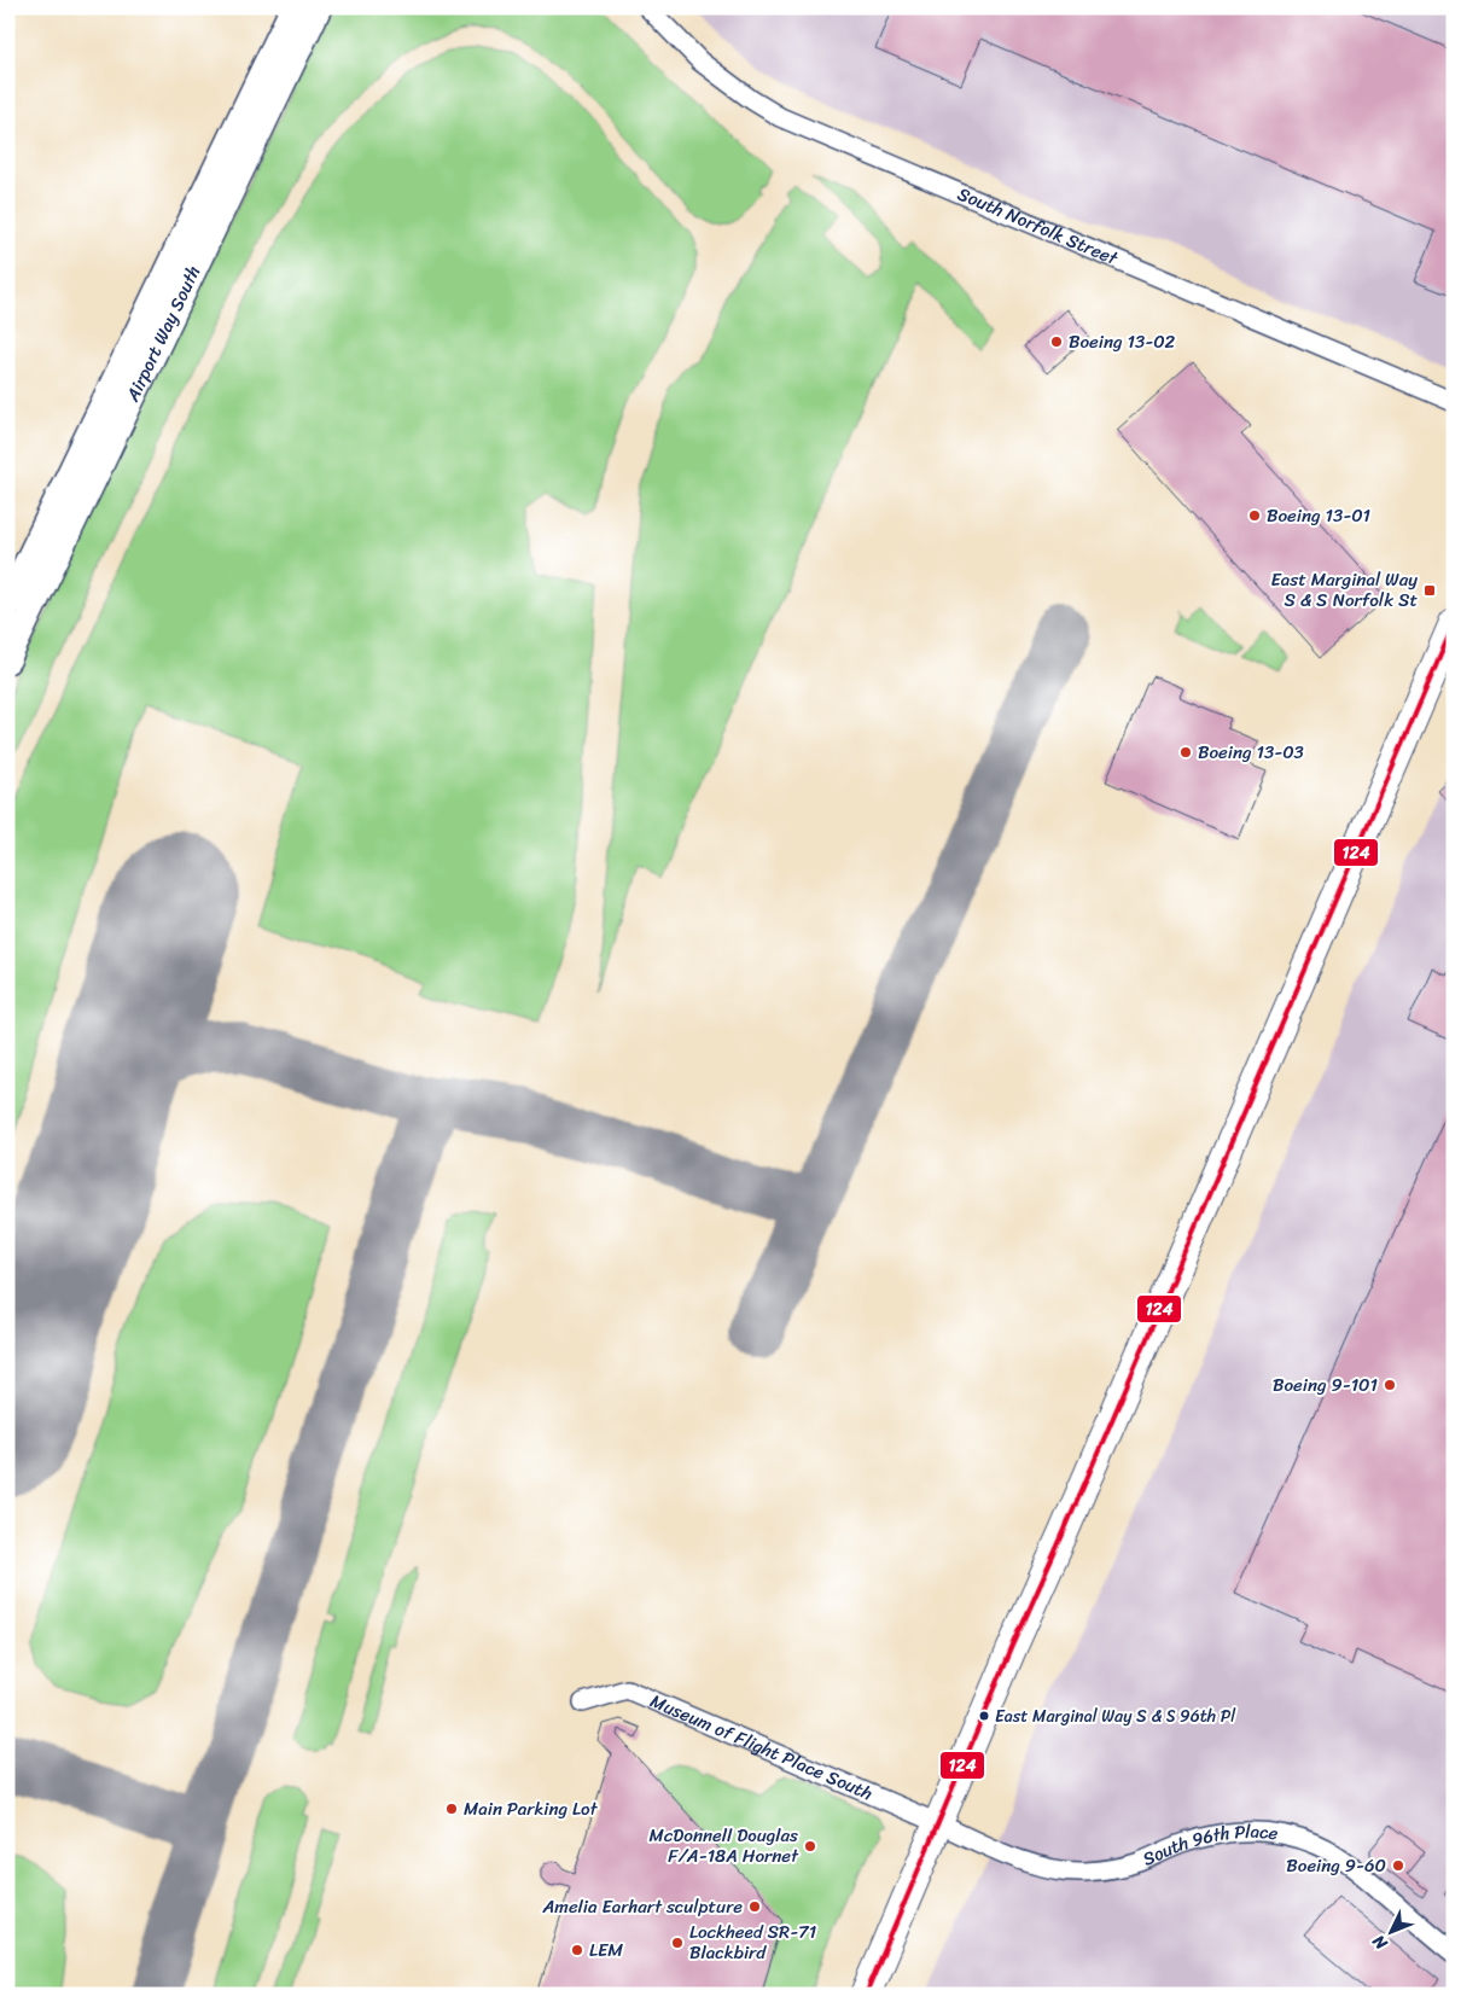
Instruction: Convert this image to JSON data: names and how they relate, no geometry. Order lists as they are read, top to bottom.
{
  "streets": {
    "main road": ["Airport Way South"],
    "street": ["South Norfolk Street", "Museum of Flight Place South", "South 96th Place"]
  },
  "crossings": [
    ["Museum of Flight Place South", "South 96th Place"]
  ],
  "places": {
    "other": [
      "Boeing 13-02",
      "Boeing 13-01",
      "Boeing 13-03",
      "Boeing 9-101",
      "East Marginal Way S & S 96th Pl",
      "Main Parking Lot",
      "McDonnell Douglas F/A-18A Hornet",
      "Boeing 9-60",
      "Amelia Earhart sculpture",
      "Lockheed SR-71 Blackbird",
      "LEM"
    ],
    "transit": ["East Marginal Way S & S Norfolk St"]
  },
  "lines": ["transit line 124"],
  "north": "bottom left"
}
